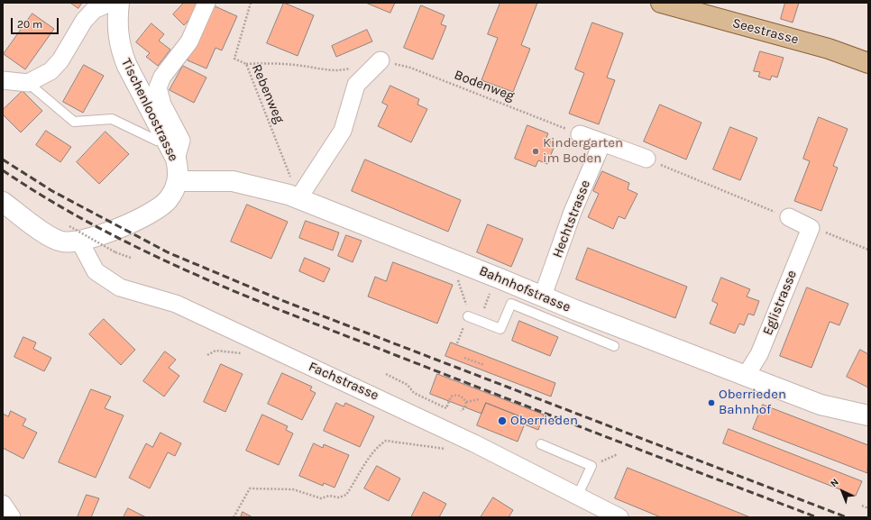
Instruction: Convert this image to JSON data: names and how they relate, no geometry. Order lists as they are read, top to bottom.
{
  "streets": {
    "main road": ["Seestrasse"],
    "street": [
      "Tischenloostrasse",
      "Hechtstrasse",
      "Bahnhofstrasse",
      "Eglistrasse",
      "Fachstrasse"
    ],
    "path": ["Bodenweg", "Rebenweg"]
  },
  "crossings": [
    ["Tischenloostrasse", "Bahnhofstrasse"],
    ["Tischenloostrasse", "Fachstrasse"],
    ["Hechtstrasse", "Bahnhofstrasse"],
    ["Bahnhofstrasse", "Eglistrasse"]
  ],
  "places": ["Kindergarten im Boden", "Oberrieden Bahnhof", "Oberrieden"],
  "scale_bar": "20 m",
  "north": "top left"
}
